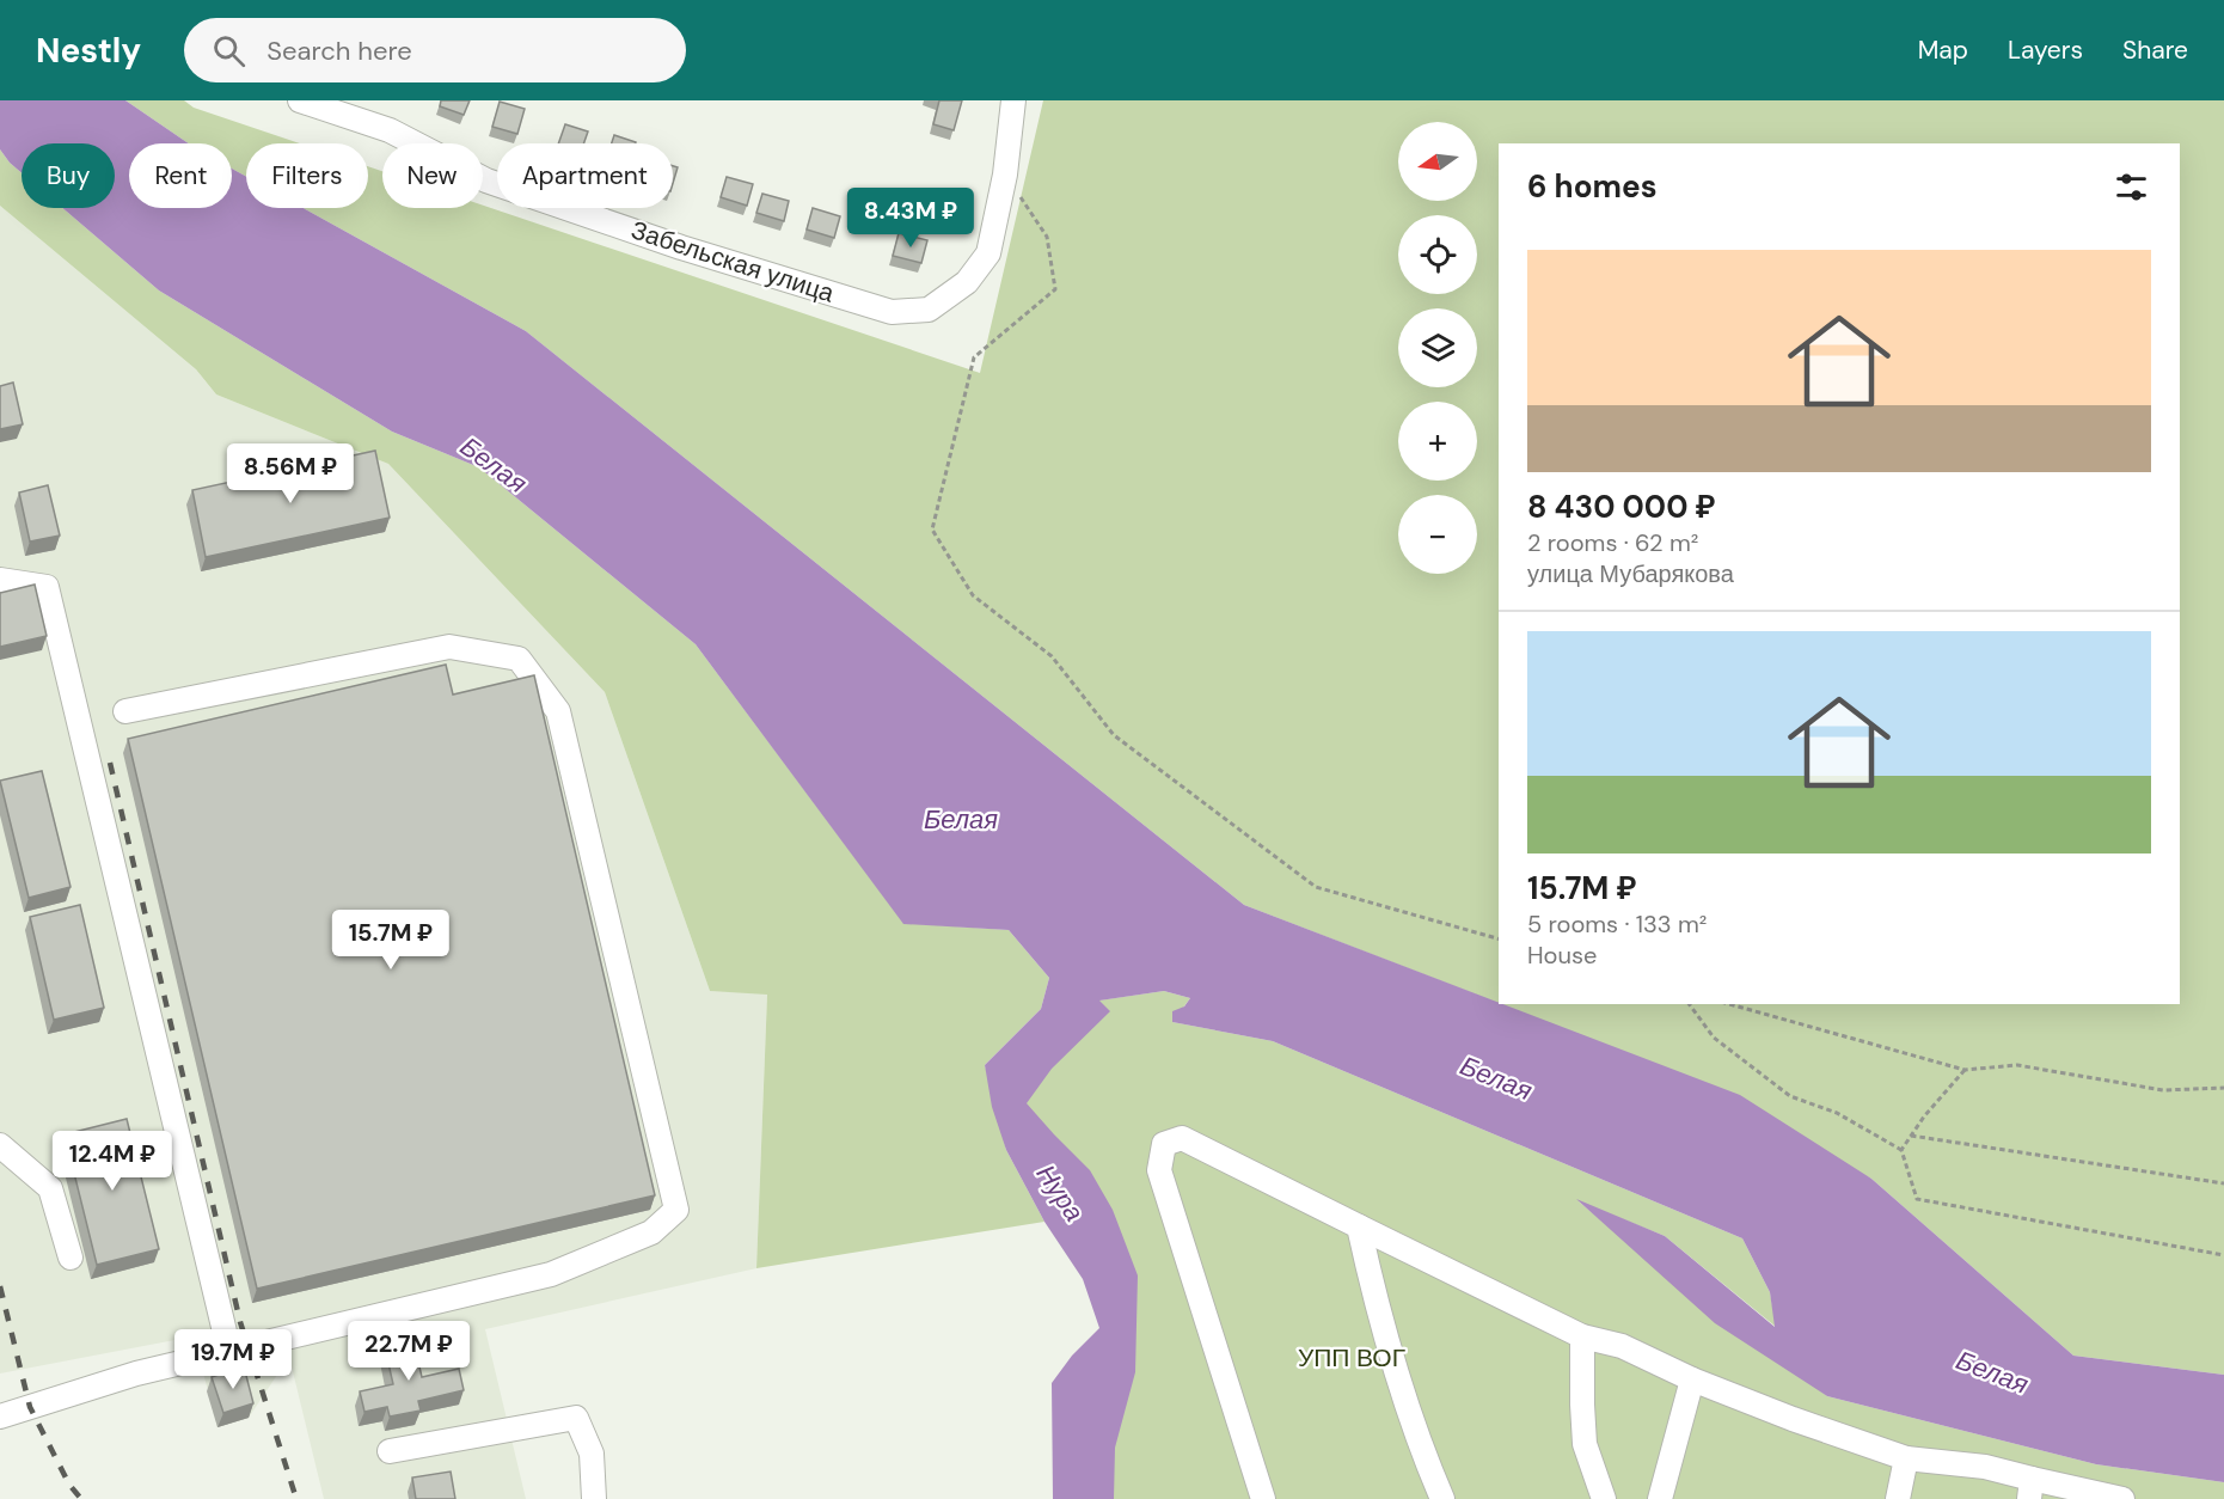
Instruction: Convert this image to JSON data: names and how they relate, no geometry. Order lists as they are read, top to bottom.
{
  "streets": {
    "street": ["Забельская улица"]
  },
  "water": ["Белая", "Нура"],
  "parks": ["УПП ВОГ"],
  "north": "left",
  "page": {
    "header": "Nestly",
    "search": "Search here",
    "nav": ["Map", "Layers", "Share"],
    "map_buttons": ["+", "−"],
    "chip": [
      "Buy",
      "Rent",
      "Filters",
      "New",
      "Apartment"
    ],
    "heading": "6 homes",
    "price": [
      "8.43M ₽",
      "8.56M ₽",
      "15.7M ₽",
      "12.4M ₽",
      "22.7M ₽",
      "19.7M ₽"
    ],
    "list": [
      {
        "name": "8 430 000 ₽",
        "note": "2 rooms · 62 m² · улица Мубарякова"
      },
      {
        "name": "15.7M ₽",
        "note": "5 rooms · 133 m² · House"
      }
    ]
  }
}
